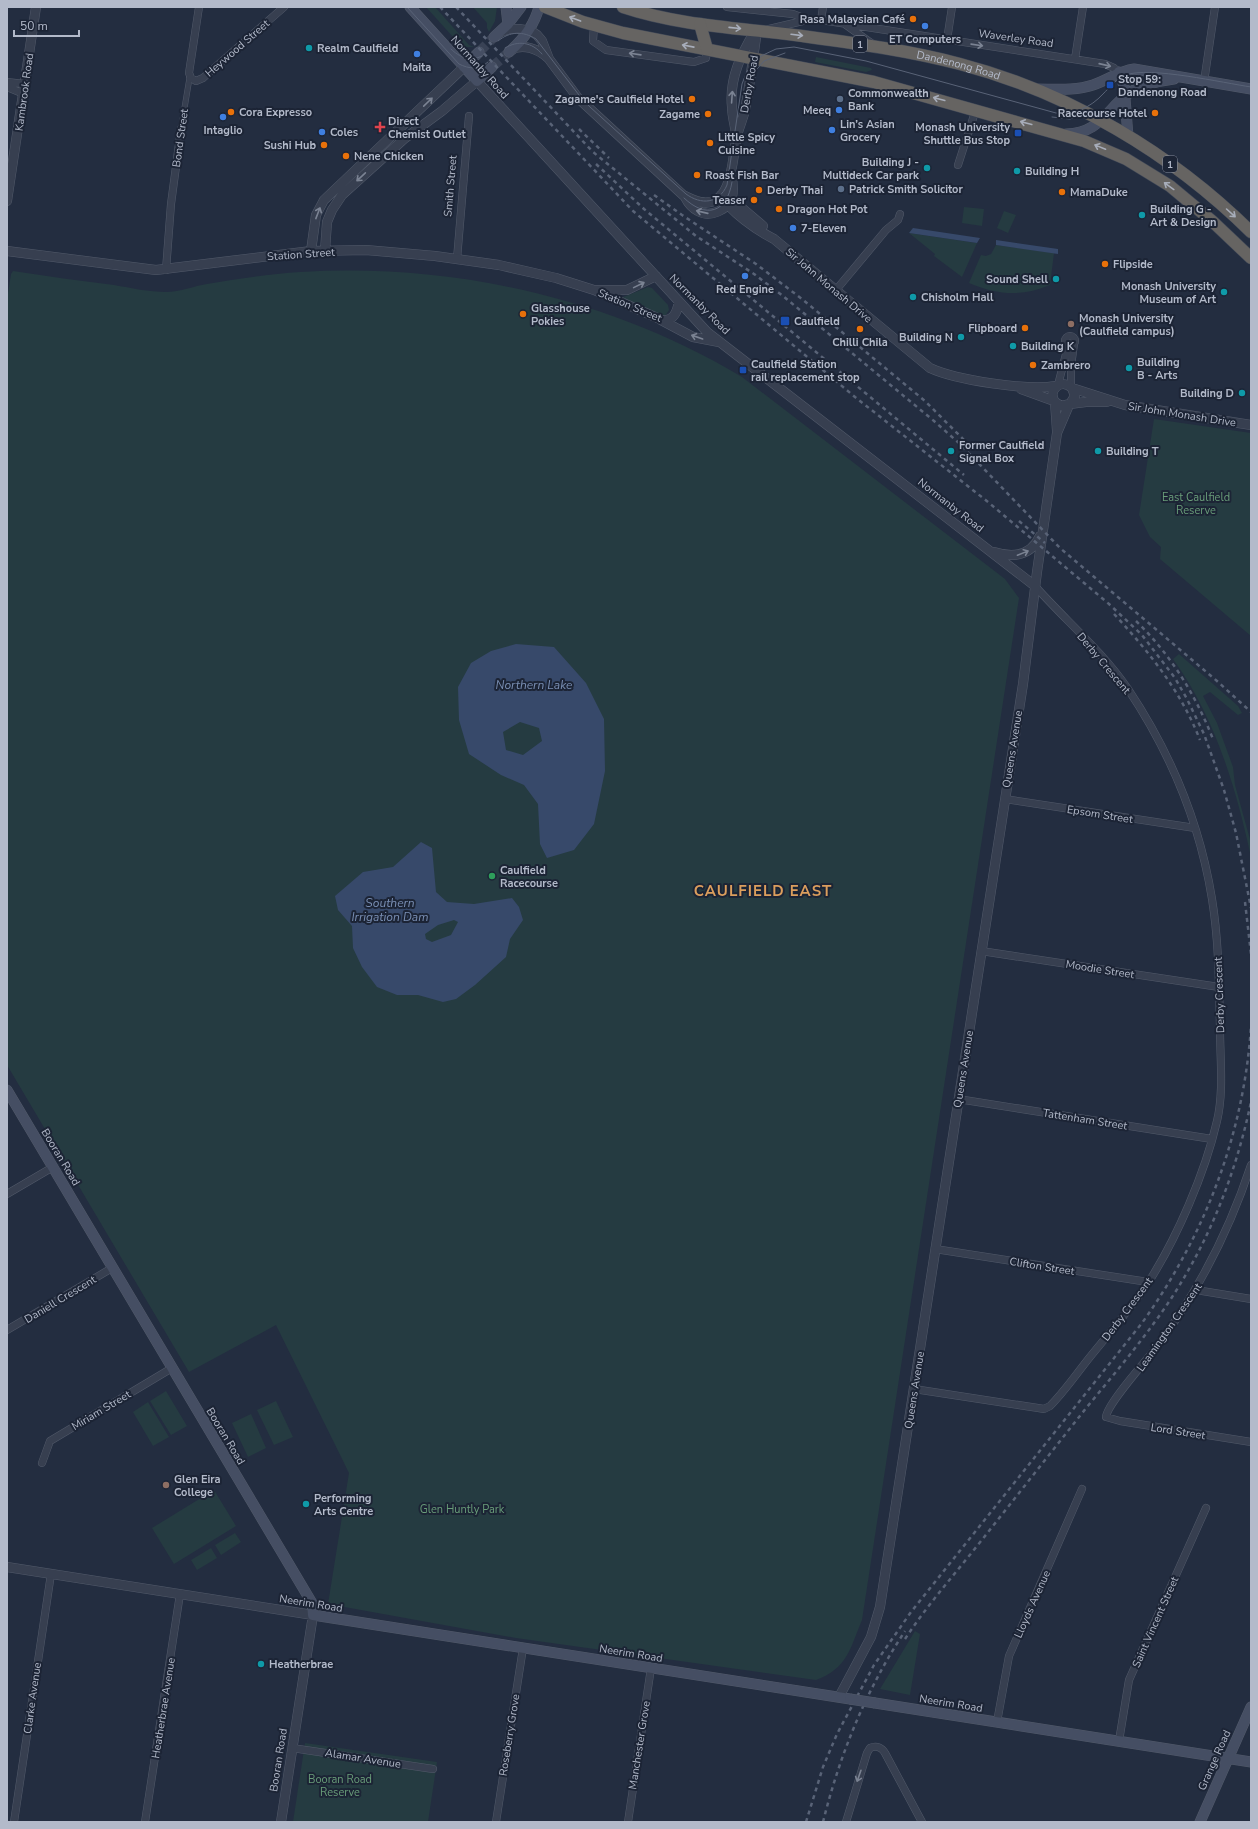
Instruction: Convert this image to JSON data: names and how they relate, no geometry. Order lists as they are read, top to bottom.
{
  "streets": {
    "highway": ["1", "Dandenong Road"],
    "main road": [
      "Waverley Road",
      "Normanby Road",
      "Booran Road",
      "Neerim Road",
      "Grange Road"
    ],
    "street": [
      "Heywood Street",
      "Derby Road",
      "Kambrook Road",
      "Bond Street",
      "Smith Street",
      "Station Street",
      "Sir John Monash Drive",
      "Derby Crescent",
      "Queens Avenue",
      "Epsom Street",
      "Moodie Street",
      "Tattenham Street",
      "Clifton Street",
      "Daniell Crescent",
      "Leamington Crescent",
      "Miriam Street",
      "Lord Street",
      "Lloyds Avenue",
      "Saint Vincent Street",
      "Clarke Avenue",
      "Heatherbrae Avenue",
      "Roseberry Grove",
      "Manchester Grove",
      "Alamar Avenue"
    ]
  },
  "crossings": [
    ["Waverley Road", "1"],
    ["Waverley Road", "Dandenong Road"],
    ["Waverley Road", "Derby Road"],
    ["1", "Derby Road"],
    ["Heywood Street", "Bond Street"],
    ["Dandenong Road", "Derby Road"],
    ["Normanby Road", "Station Street"],
    ["Normanby Road", "Derby Crescent"],
    ["Normanby Road", "Queens Avenue"],
    ["Derby Road", "Sir John Monash Drive"],
    ["Bond Street", "Station Street"],
    ["Smith Street", "Station Street"],
    ["Sir John Monash Drive", "Queens Avenue"],
    ["Derby Crescent", "Queens Avenue"],
    ["Derby Crescent", "Epsom Street"],
    ["Derby Crescent", "Moodie Street"],
    ["Derby Crescent", "Tattenham Street"],
    ["Derby Crescent", "Clifton Street"],
    ["Queens Avenue", "Epsom Street"],
    ["Queens Avenue", "Moodie Street"],
    ["Queens Avenue", "Tattenham Street"],
    ["Queens Avenue", "Clifton Street"],
    ["Queens Avenue", "Neerim Road"],
    ["Booran Road", "Daniell Crescent"],
    ["Booran Road", "Miriam Street"],
    ["Booran Road", "Neerim Road"],
    ["Booran Road", "Alamar Avenue"],
    ["Leamington Crescent", "Lord Street"],
    ["Neerim Road", "Lloyds Avenue"],
    ["Neerim Road", "Saint Vincent Street"],
    ["Neerim Road", "Clarke Avenue"],
    ["Neerim Road", "Heatherbrae Avenue"],
    ["Neerim Road", "Roseberry Grove"],
    ["Neerim Road", "Manchester Grove"],
    ["Neerim Road", "Grange Road"]
  ],
  "districts": ["CAULFIELD EAST"],
  "water": ["Northern Lake", "Southern Irrigation Dam"],
  "parks": ["East Caulfield Reserve", "Glen Huntly Park", "Booran Road Reserve"],
  "places": {
    "other": [
      "Rasa Malaysian Café",
      "ET Computers",
      "Realm Caulfield",
      "Maita",
      "Zagame's Caulfield Hotel",
      "Commonwealth Bank",
      "Meeq",
      "Cora Expresso",
      "Racecourse Hotel",
      "Zagame",
      "Intaglio",
      "Lin’s Asian Grocery",
      "Coles",
      "Little Spicy Cuisine",
      "Sushi Hub",
      "Nene Chicken",
      "Building J - Multideck Car park",
      "Building H",
      "Roast Fish Bar",
      "Patrick Smith Solicitor",
      "Derby Thai",
      "MamaDuke",
      "Teaser",
      "Dragon Hot Pot",
      "Building G - Art & Design",
      "7-Eleven",
      "Flipside",
      "Red Engine",
      "Sound Shell",
      "Monash University Museum of Art",
      "Chisholm Hall",
      "Glasshouse Pokies",
      "Monash University (Caulfield campus)",
      "Flipboard",
      "Chilli Chila",
      "Building N",
      "Building K",
      "Zambrero",
      "Building B - Arts",
      "Building D",
      "Former Caulfield Signal Box",
      "Building T",
      "Caulfield Racecourse",
      "Glen Eira College",
      "Performing Arts Centre",
      "Heatherbrae"
    ],
    "transit": [
      "Stop 59: Dandenong Road",
      "Monash University Shuttle Bus Stop",
      "Caulfield",
      "Caulfield Station rail replacement stop"
    ],
    "health": ["Direct Chemist Outlet"]
  },
  "scale_bar": "50 m"
}
